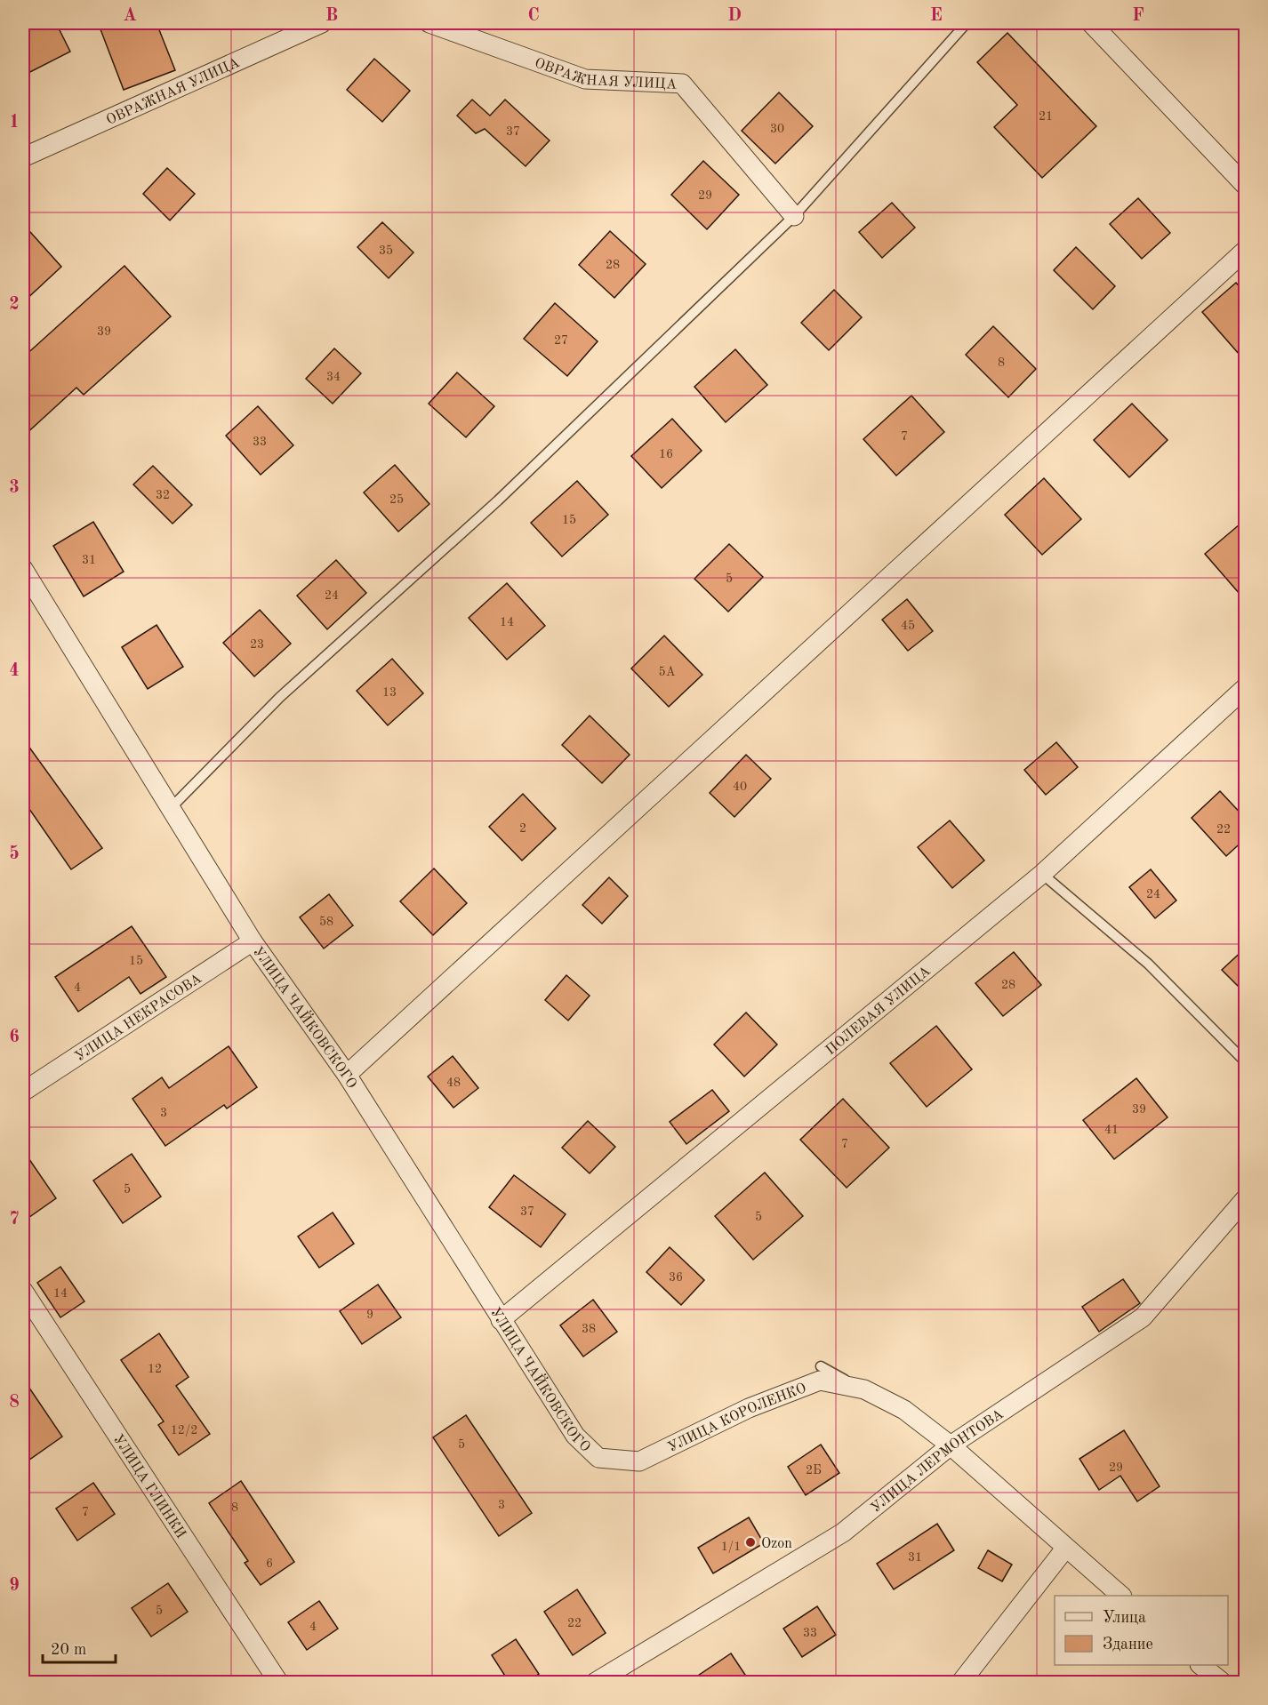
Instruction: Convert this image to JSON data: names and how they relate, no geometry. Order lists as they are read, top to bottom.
{
  "streets": {
    "street": [
      "ОВРАЖНАЯ УЛИЦА",
      "ПОЛЕВАЯ УЛИЦА",
      "УЛИЦА НЕКРАСОВА",
      "УЛИЦА ЧАЙКОВСКОГО",
      "УЛИЦА КОРОЛЕНКО",
      "УЛИЦА ЛЕРМОНТОВА",
      "УЛИЦА ГЛИНКИ"
    ]
  },
  "crossings": [
    ["ПОЛЕВАЯ УЛИЦА", "УЛИЦА ЧАЙКОВСКОГО"],
    ["УЛИЦА НЕКРАСОВА", "УЛИЦА ЧАЙКОВСКОГО"],
    ["УЛИЦА ЧАЙКОВСКОГО", "УЛИЦА КОРОЛЕНКО"],
    ["УЛИЦА КОРОЛЕНКО", "УЛИЦА ЛЕРМОНТОВА"]
  ],
  "places": ["Ozon"],
  "house_numbers": [
    "21",
    "30",
    "37",
    "29",
    "35",
    "28",
    "39",
    "27",
    "8",
    "34",
    "7",
    "33",
    "16",
    "32",
    "25",
    "15",
    "31",
    "5",
    "24",
    "14",
    "45",
    "23",
    "5А",
    "13",
    "40",
    "2",
    "22",
    "24",
    "58",
    "15",
    "28",
    "4",
    "48",
    "39",
    "3",
    "41",
    "7",
    "5",
    "37",
    "5",
    "36",
    "14",
    "9",
    "38",
    "12",
    "12/2",
    "5",
    "29",
    "2Б",
    "3",
    "8",
    "7",
    "1/1",
    "31",
    "6",
    "5",
    "22",
    "4",
    "33"
  ],
  "legend": ["Улица", "Здание"],
  "scale_bar": "20 m",
  "grid": {
    "columns": [
      "A",
      "B",
      "C",
      "D",
      "E",
      "F"
    ],
    "rows": [
      "1",
      "2",
      "3",
      "4",
      "5",
      "6",
      "7",
      "8",
      "9"
    ]
  }
}
